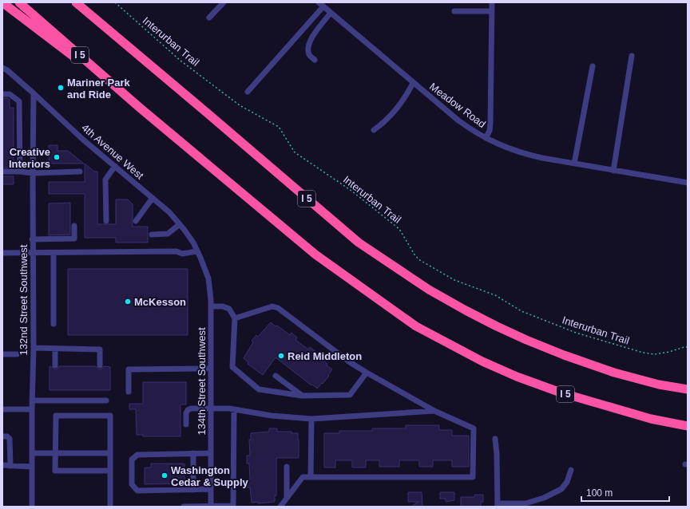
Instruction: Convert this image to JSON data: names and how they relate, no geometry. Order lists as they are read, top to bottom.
{
  "streets": {
    "highway": ["I 5"],
    "street": [
      "Meadow Road",
      "4th Avenue West",
      "132nd Street Southwest",
      "134th Street Southwest"
    ],
    "path": ["Interurban Trail"]
  },
  "crossings": [
    ["4th Avenue West", "132nd Street Southwest"],
    ["4th Avenue West", "134th Street Southwest"]
  ],
  "places": [
    "Mariner Park and Ride",
    "Creative Interiors",
    "McKesson",
    "Reid Middleton",
    "Washington Cedar & Supply"
  ],
  "scale_bar": "100 m"
}
